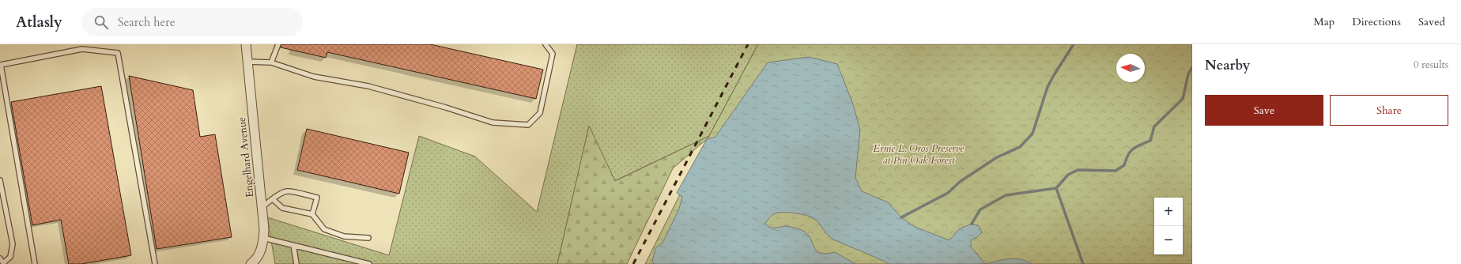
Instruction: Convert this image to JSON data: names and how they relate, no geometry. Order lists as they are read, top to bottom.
{
  "streets": {
    "street": ["Engelhard Avenue"]
  },
  "parks": ["Ernie L. Oros Preserve at Pin Oak Forest"],
  "north": "left",
  "page": {
    "header": "Atlasly",
    "search": "Search here",
    "nav": ["Map", "Directions", "Saved"],
    "heading": ["Nearby", "0 results"],
    "buttons": ["Save", "Share"],
    "map_buttons": ["+", "−"]
  }
}
